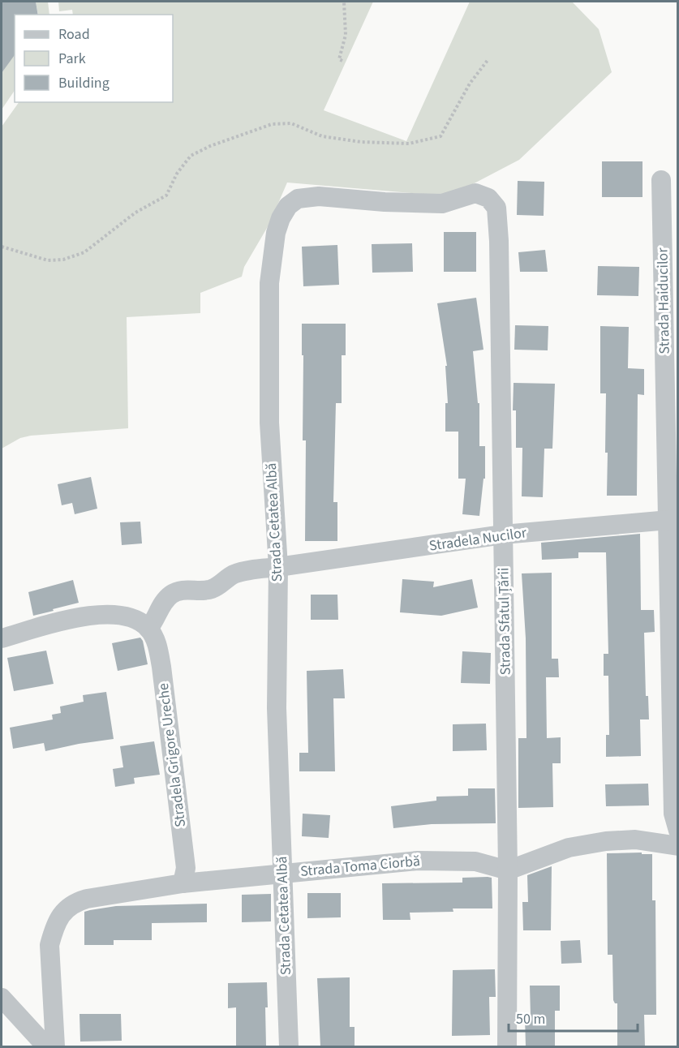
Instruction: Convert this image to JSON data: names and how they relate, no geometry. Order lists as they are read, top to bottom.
{
  "streets": {
    "street": [
      "Strada Haiducilor",
      "Strada Cetatea Albă",
      "Stradela Nucilor",
      "Strada Sfatul Țării",
      "Stradela Grigore Ureche",
      "Strada Toma Ciorbă"
    ]
  },
  "crossings": [
    ["Strada Haiducilor", "Stradela Nucilor"],
    ["Strada Cetatea Albă", "Stradela Nucilor"],
    ["Strada Cetatea Albă", "Strada Sfatul Țării"],
    ["Strada Cetatea Albă", "Strada Toma Ciorbă"],
    ["Stradela Nucilor", "Strada Sfatul Țării"],
    ["Stradela Nucilor", "Stradela Grigore Ureche"],
    ["Strada Sfatul Țării", "Strada Toma Ciorbă"],
    ["Stradela Grigore Ureche", "Strada Toma Ciorbă"]
  ],
  "legend": ["Road", "Park", "Building"],
  "scale_bar": "50 m"
}
